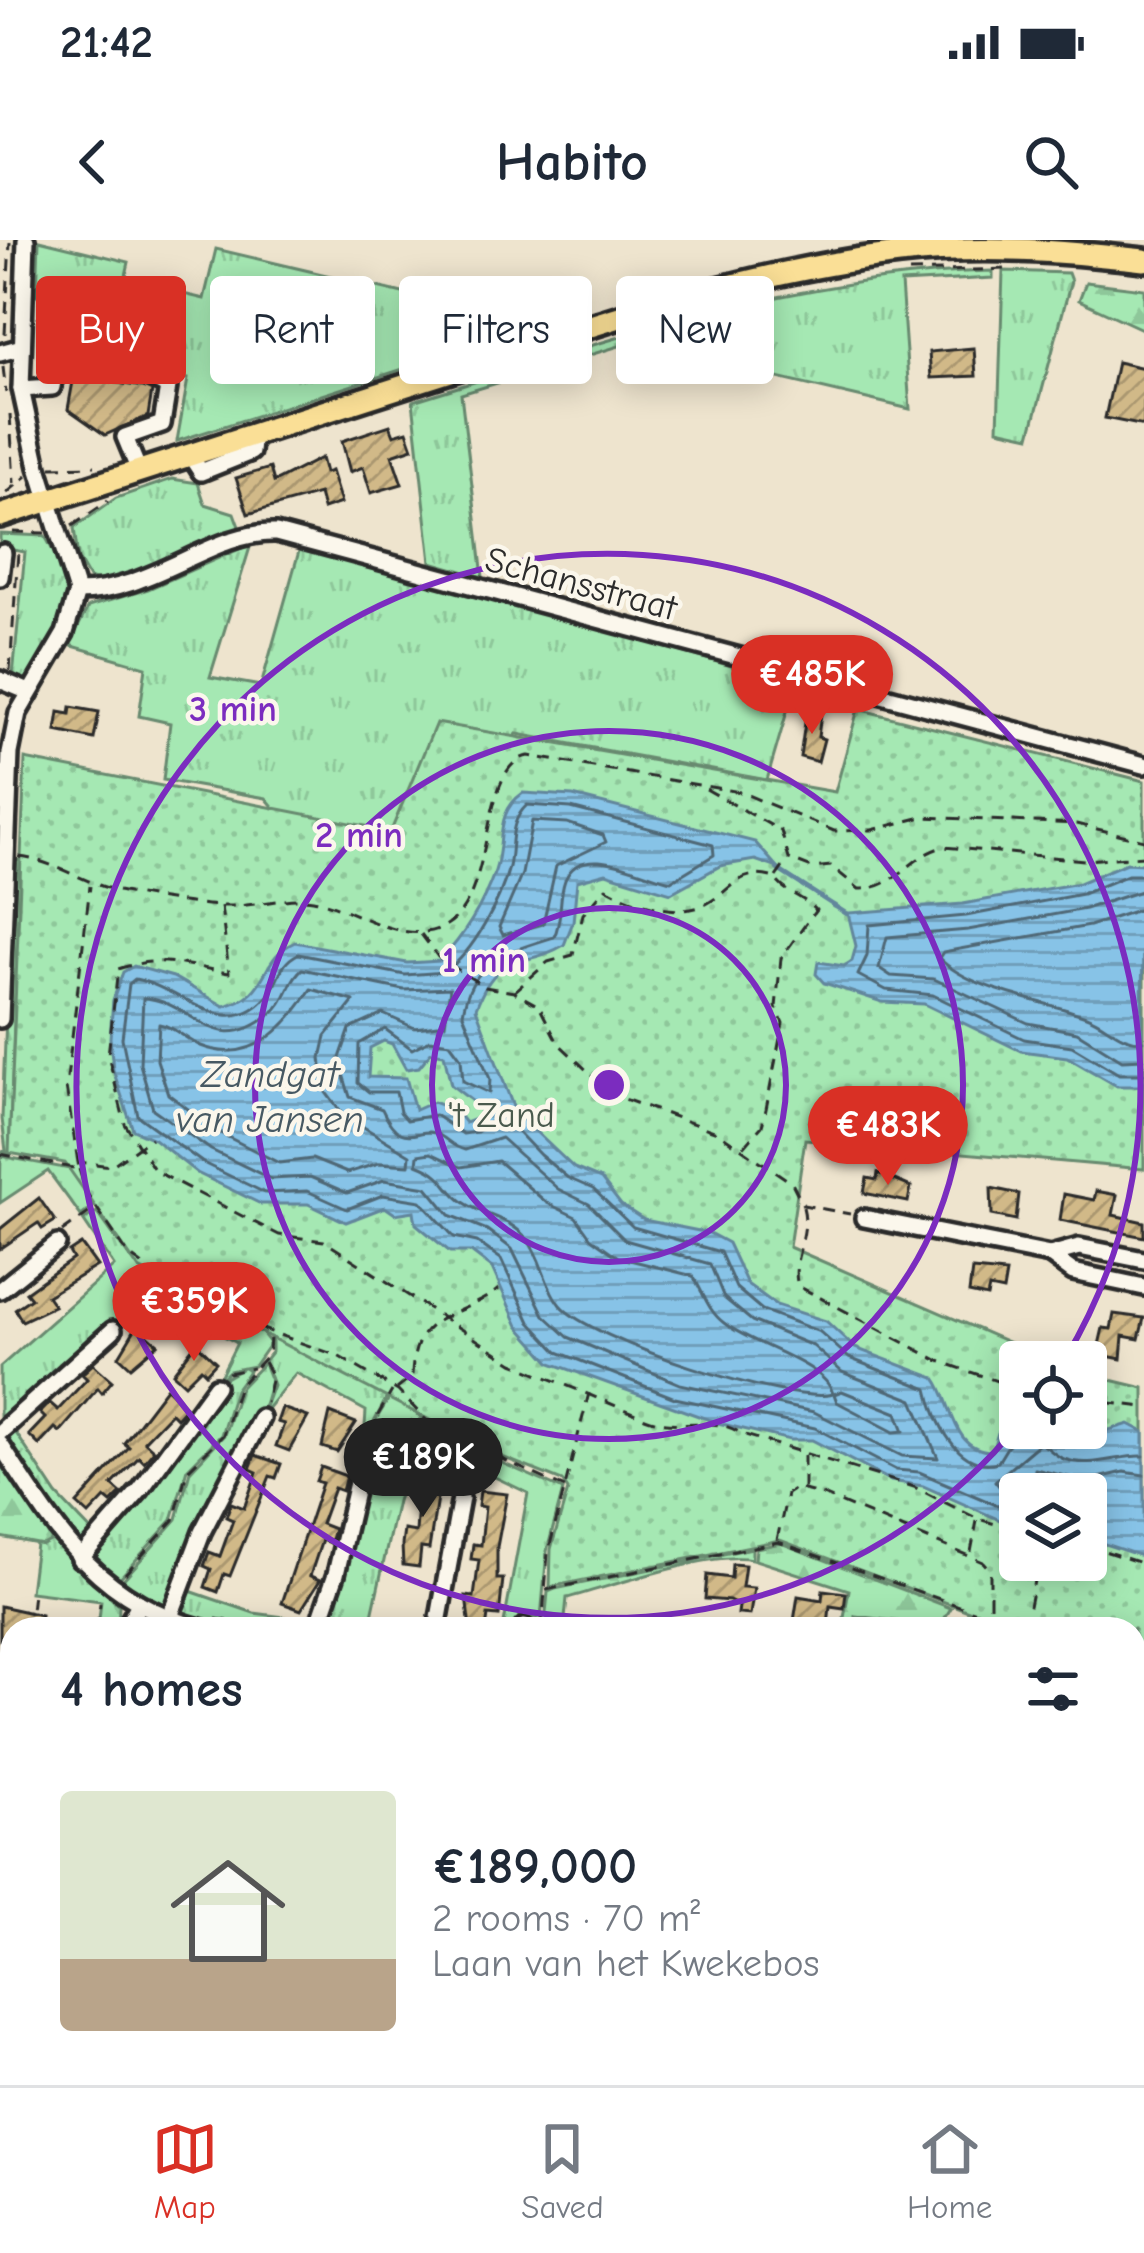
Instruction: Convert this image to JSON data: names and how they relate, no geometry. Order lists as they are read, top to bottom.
{
  "streets": {
    "street": ["Schansstraat"]
  },
  "water": ["Zandgat van Jansen"],
  "parks": ["'t Zand"],
  "page": {
    "status": "21:42",
    "header": "Habito",
    "chip": [
      "Buy",
      "Rent",
      "Filters",
      "New"
    ],
    "price": [
      "€485K",
      "€483K",
      "€359K",
      "€189K"
    ],
    "heading": "4 homes",
    "list": [
      {
        "name": "€189,000",
        "note": "2 rooms · 70 m² · Laan van het Kwekebos"
      }
    ],
    "tabs": ["Map", "Saved", "Home"]
  },
  "rings": ["3 min", "2 min", "1 min"]
}
